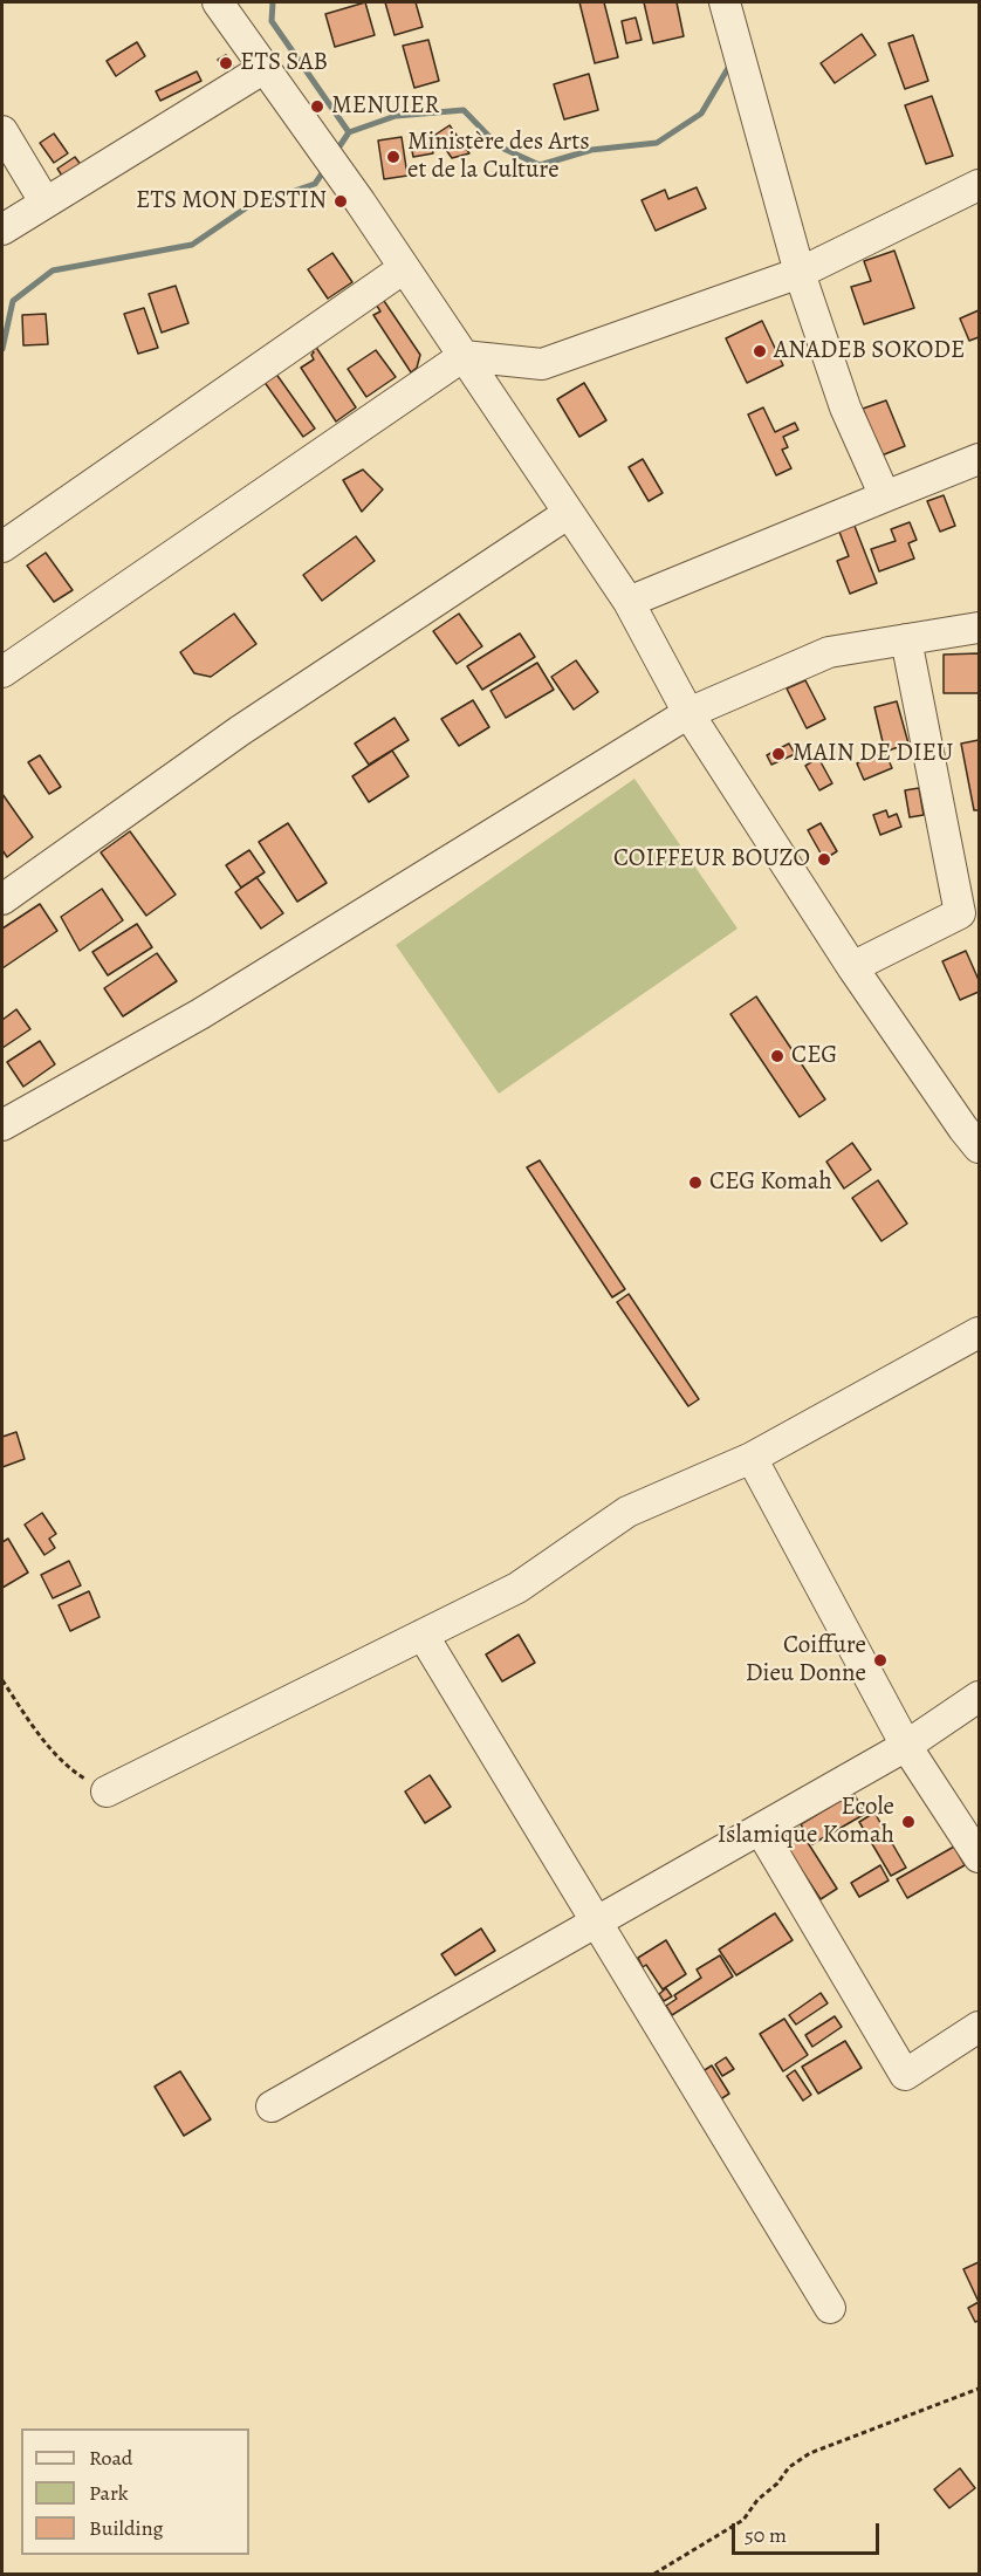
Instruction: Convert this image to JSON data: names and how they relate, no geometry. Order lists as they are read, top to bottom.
{
  "places": [
    "ETS SAB",
    "MENUIER",
    "Ministère des Arts et de la Culture",
    "ETS MON DESTIN",
    "ANADEB SOKODE",
    "MAIN DE DIEU",
    "COIFFEUR BOUZO",
    "CEG",
    "CEG Komah",
    "Coiffure Dieu Donne",
    "Ecole Islamique Komah"
  ],
  "legend": ["Road", "Park", "Building"],
  "scale_bar": "50 m"
}
